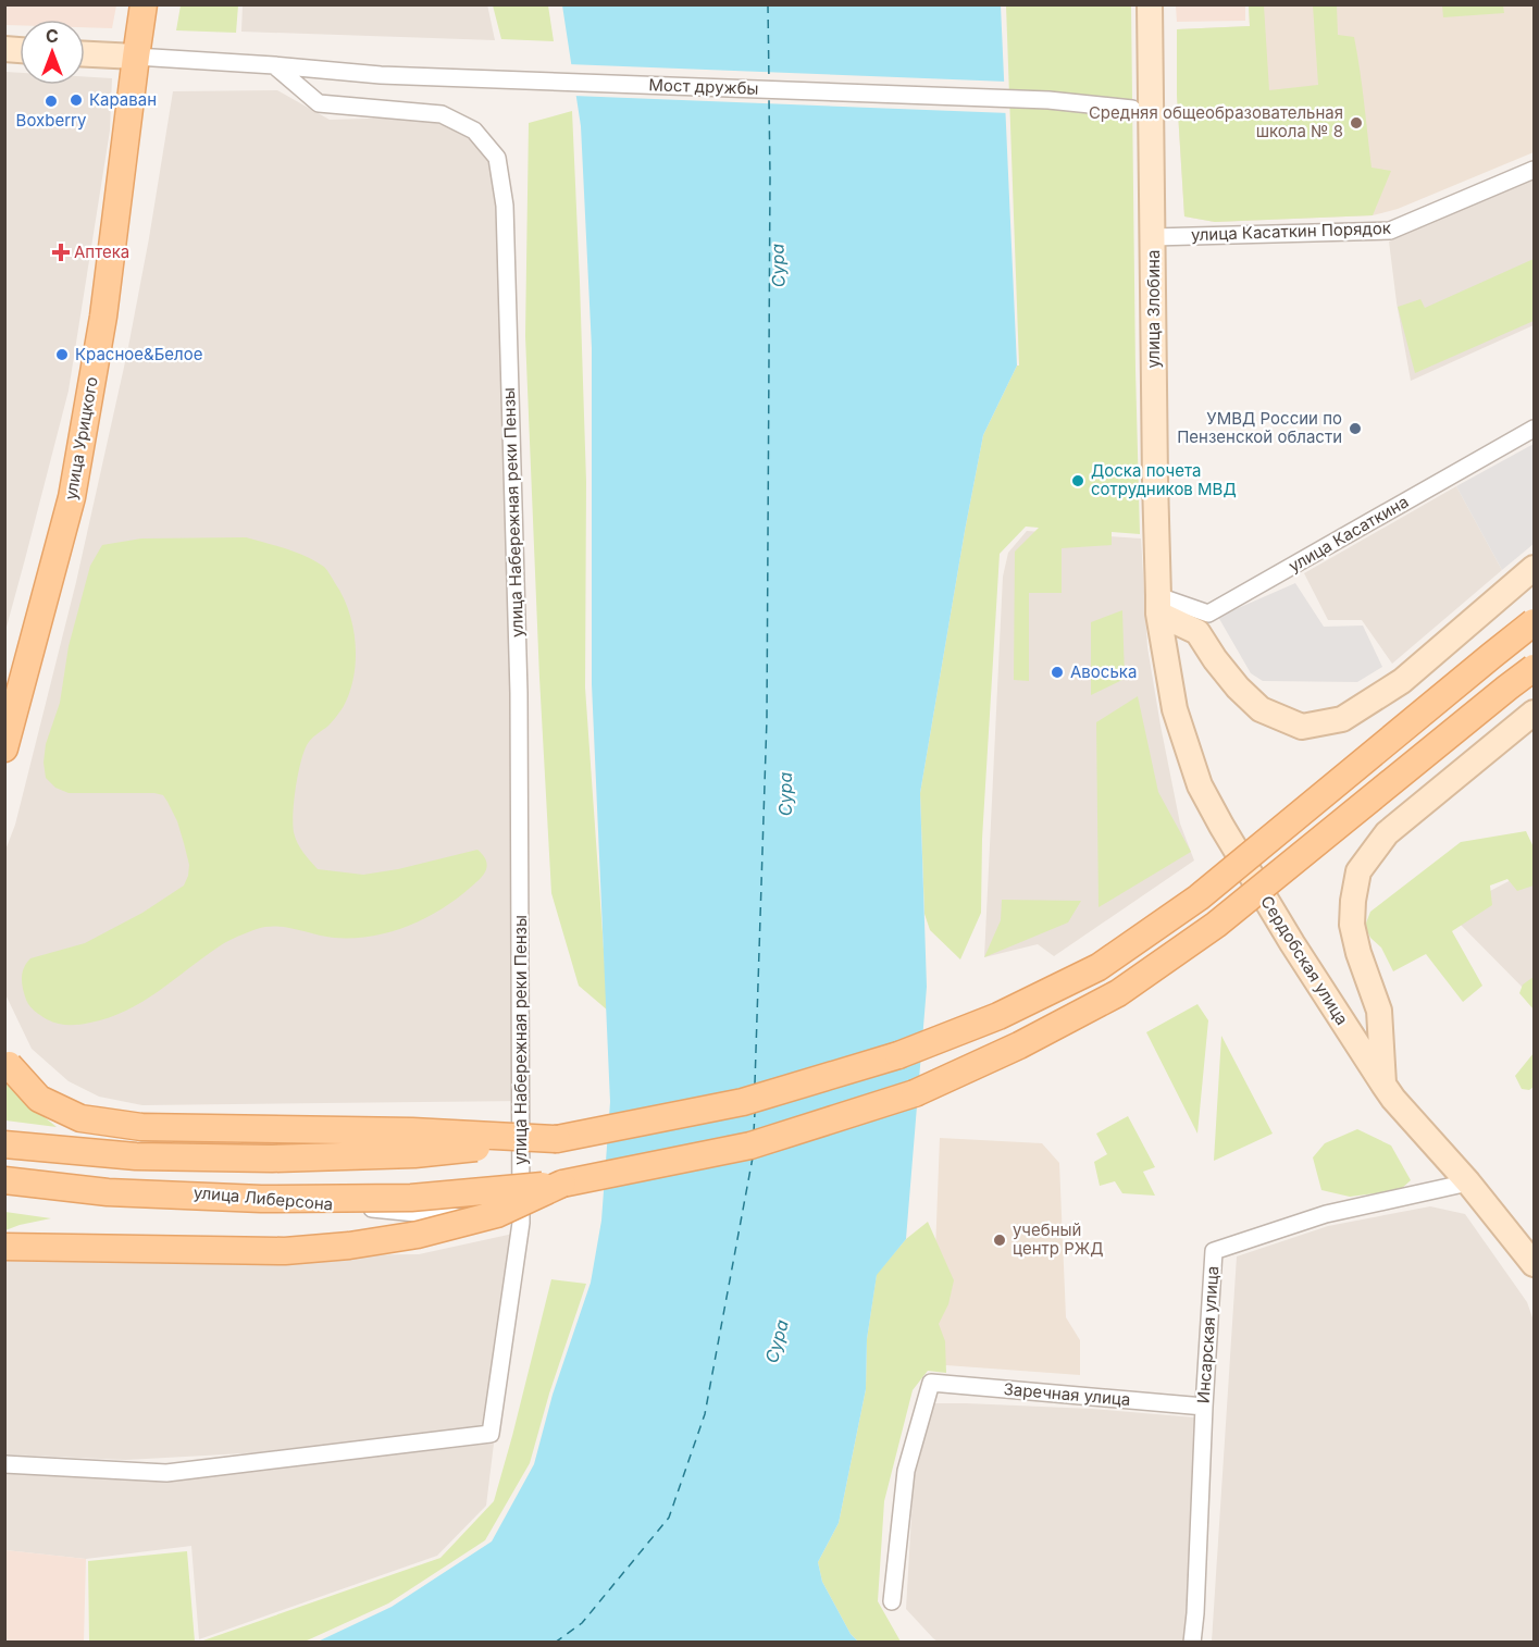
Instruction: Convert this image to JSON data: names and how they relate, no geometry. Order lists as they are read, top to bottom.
{
  "streets": {
    "main road": ["улица Злобина", "улица Урицкого", "Сердобская улица"],
    "street": [
      "Мост дружбы",
      "улица Касаткин Порядок",
      "улица Набережная реки Пензы",
      "улица Касаткина",
      "улица Либерсона",
      "Инсарская улица",
      "Заречная улица"
    ]
  },
  "crossings": [
    ["Мост дружбы", "улица Урицкого"],
    ["Мост дружбы", "улица Набережная реки Пензы"],
    ["улица Касаткин Порядок", "улица Злобина"],
    ["улица Злобина", "улица Касаткина"],
    ["улица Злобина", "Сердобская улица"],
    ["улица Набережная реки Пензы", "улица Либерсона"],
    ["улица Касаткина", "Сердобская улица"],
    ["Сердобская улица", "Инсарская улица"],
    ["Инсарская улица", "Заречная улица"]
  ],
  "water": ["Сура"],
  "places": {
    "other": [
      "Караван",
      "Boxberry",
      "Средняя общеобразовательная школа № 8",
      "Красное&Белое",
      "УМВД России по Пензенской области",
      "Доска почета сотрудников МВД",
      "Авоська",
      "учебный центр РЖД"
    ],
    "health": ["Аптека"]
  },
  "north": "top"
}
